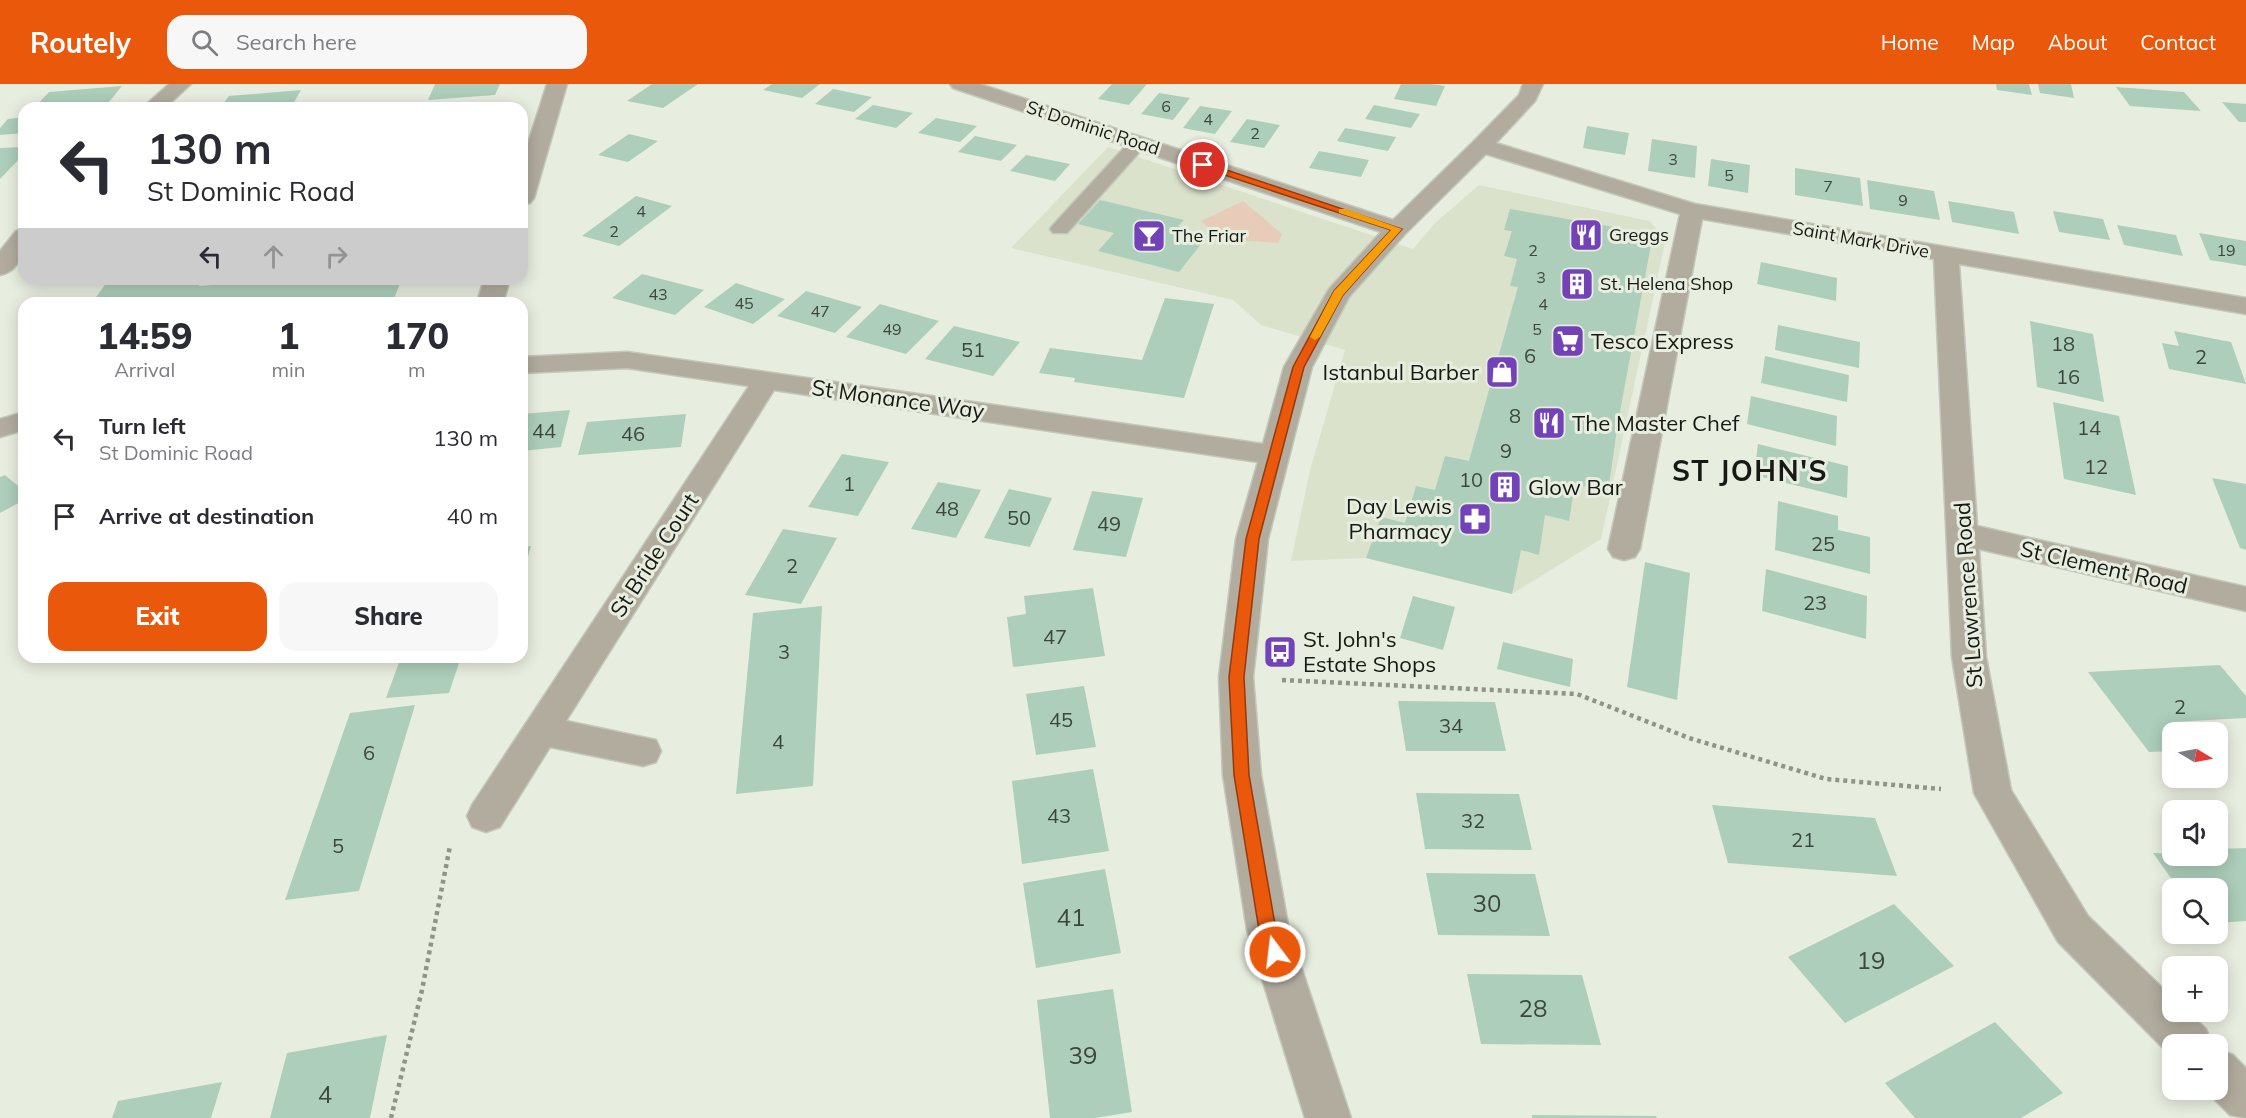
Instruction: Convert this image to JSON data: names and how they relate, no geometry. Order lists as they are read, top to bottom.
{
  "streets": {
    "street": [
      "St Dominic Road",
      "Saint Mark Drive",
      "St Monance Way",
      "St Bride Court",
      "St Clement Road",
      "St Lawrence Road"
    ]
  },
  "crossings": [
    ["Saint Mark Drive", "St Lawrence Road"],
    ["St Monance Way", "St Bride Court"],
    ["St Clement Road", "St Lawrence Road"]
  ],
  "districts": ["ST JOHN'S"],
  "places": {
    "restaurant": ["Greggs", "The Master Chef"],
    "bar": ["The Friar"],
    "building": ["St. Helena Shop", "Glow Bar"],
    "supermarket": ["Tesco Express"],
    "shop": ["Istanbul Barber"],
    "pharmacy": ["Day Lewis Pharmacy"],
    "bus stop": ["St. John's Estate Shops"]
  },
  "house_numbers": [
    "6",
    "4",
    "2",
    "3",
    "5",
    "7",
    "9",
    "4",
    "2",
    "2",
    "19",
    "3",
    "43",
    "45",
    "4",
    "47",
    "49",
    "5",
    "18",
    "51",
    "6",
    "2",
    "16",
    "8",
    "14",
    "44",
    "46",
    "9",
    "12",
    "10",
    "1",
    "48",
    "50",
    "49",
    "25",
    "2",
    "23",
    "47",
    "3",
    "2",
    "45",
    "34",
    "4",
    "6",
    "43",
    "32",
    "21",
    "5",
    "30",
    "41",
    "19",
    "28",
    "39",
    "4"
  ],
  "north": "right",
  "page": {
    "header": "Routely",
    "search": "Search here",
    "nav": [
      "Home",
      "Map",
      "About",
      "Contact"
    ],
    "turn": ["130 m", "St Dominic Road"],
    "eta": [
      "14:59",
      "Arrival",
      "1",
      "min",
      "170",
      "m"
    ],
    "list": [
      {
        "name": "Turn left",
        "note": "St Dominic Road",
        "value": "130 m"
      },
      {
        "name": "Arrive at destination",
        "value": "40 m"
      }
    ],
    "buttons": ["Exit", "Share"],
    "map_buttons": ["+", "−"]
  }
}
